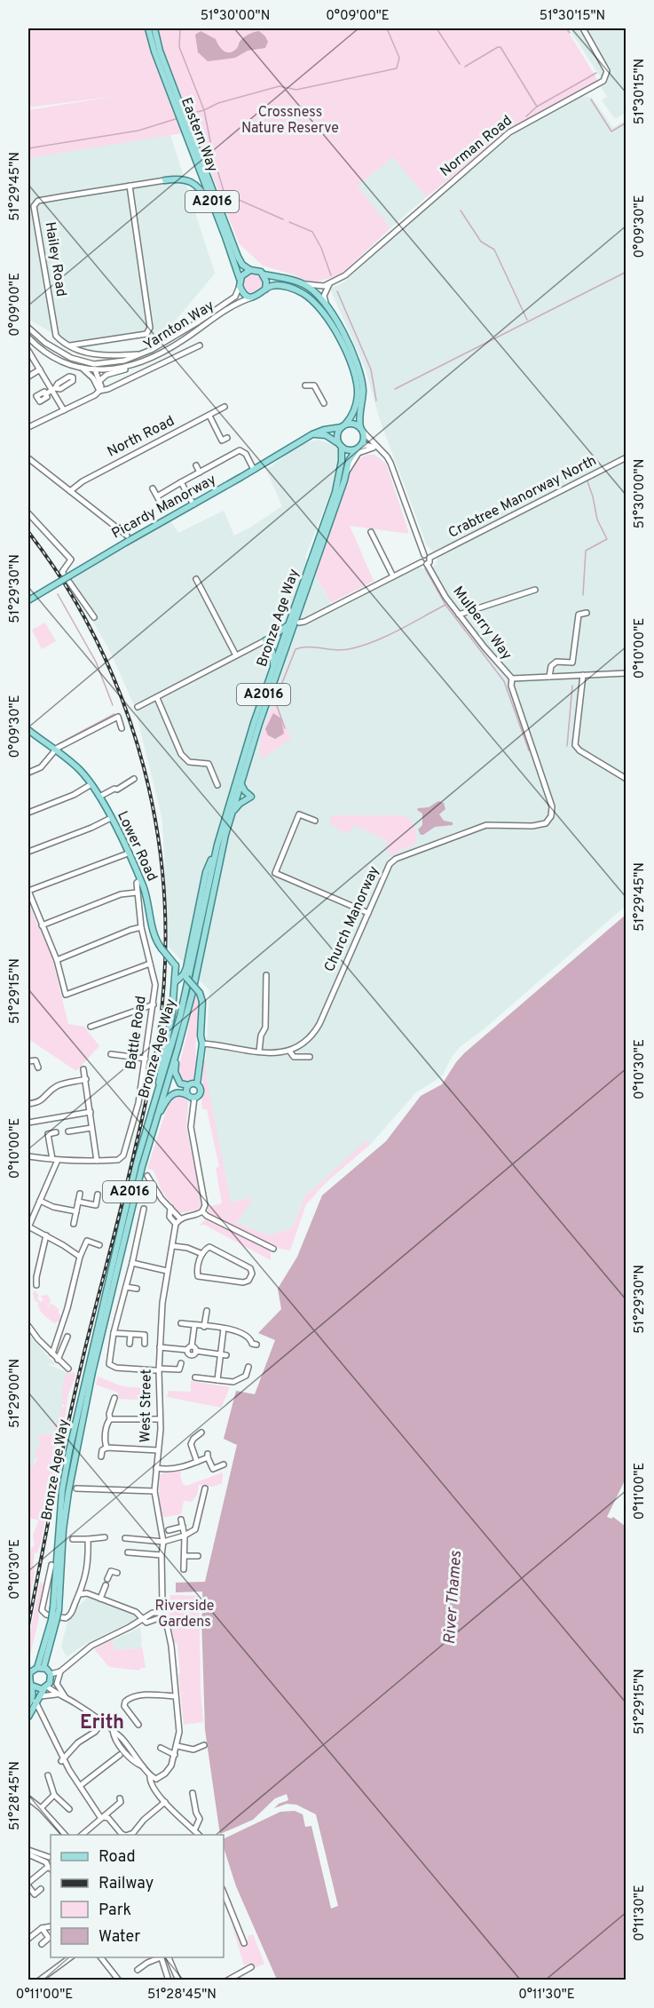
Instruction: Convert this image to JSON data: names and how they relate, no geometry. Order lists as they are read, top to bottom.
{
  "streets": {
    "main road": [
      "Eastern Way",
      "A2016",
      "Picardy Manorway",
      "Bronze Age Way",
      "Lower Road"
    ],
    "street": [
      "Norman Road",
      "Hailey Road",
      "Yarnton Way",
      "North Road",
      "Crabtree Manorway North",
      "Mulberry Way",
      "Church Manorway",
      "Battle Road",
      "West Street"
    ]
  },
  "crossings": [
    ["Eastern Way", "Yarnton Way"],
    ["Picardy Manorway", "Bronze Age Way"],
    ["Mulberry Way", "Church Manorway"],
    ["Lower Road", "Battle Road"]
  ],
  "districts": ["Erith"],
  "water": ["River Thames"],
  "parks": ["Crossness Nature Reserve", "Riverside Gardens"],
  "legend": [
    "Road",
    "Railway",
    "Park",
    "Water"
  ],
  "coordinates": [
    "51°30'00\"N",
    "0°09'00\"E",
    "51°30'15\"N",
    "51°29'45\"N",
    "0°09'30\"E",
    "51°29'30\"N",
    "0°10'00\"E",
    "51°29'15\"N",
    "0°10'30\"E",
    "51°29'00\"N",
    "0°11'00\"E",
    "51°28'45\"N",
    "0°11'30\"E"
  ]
}
